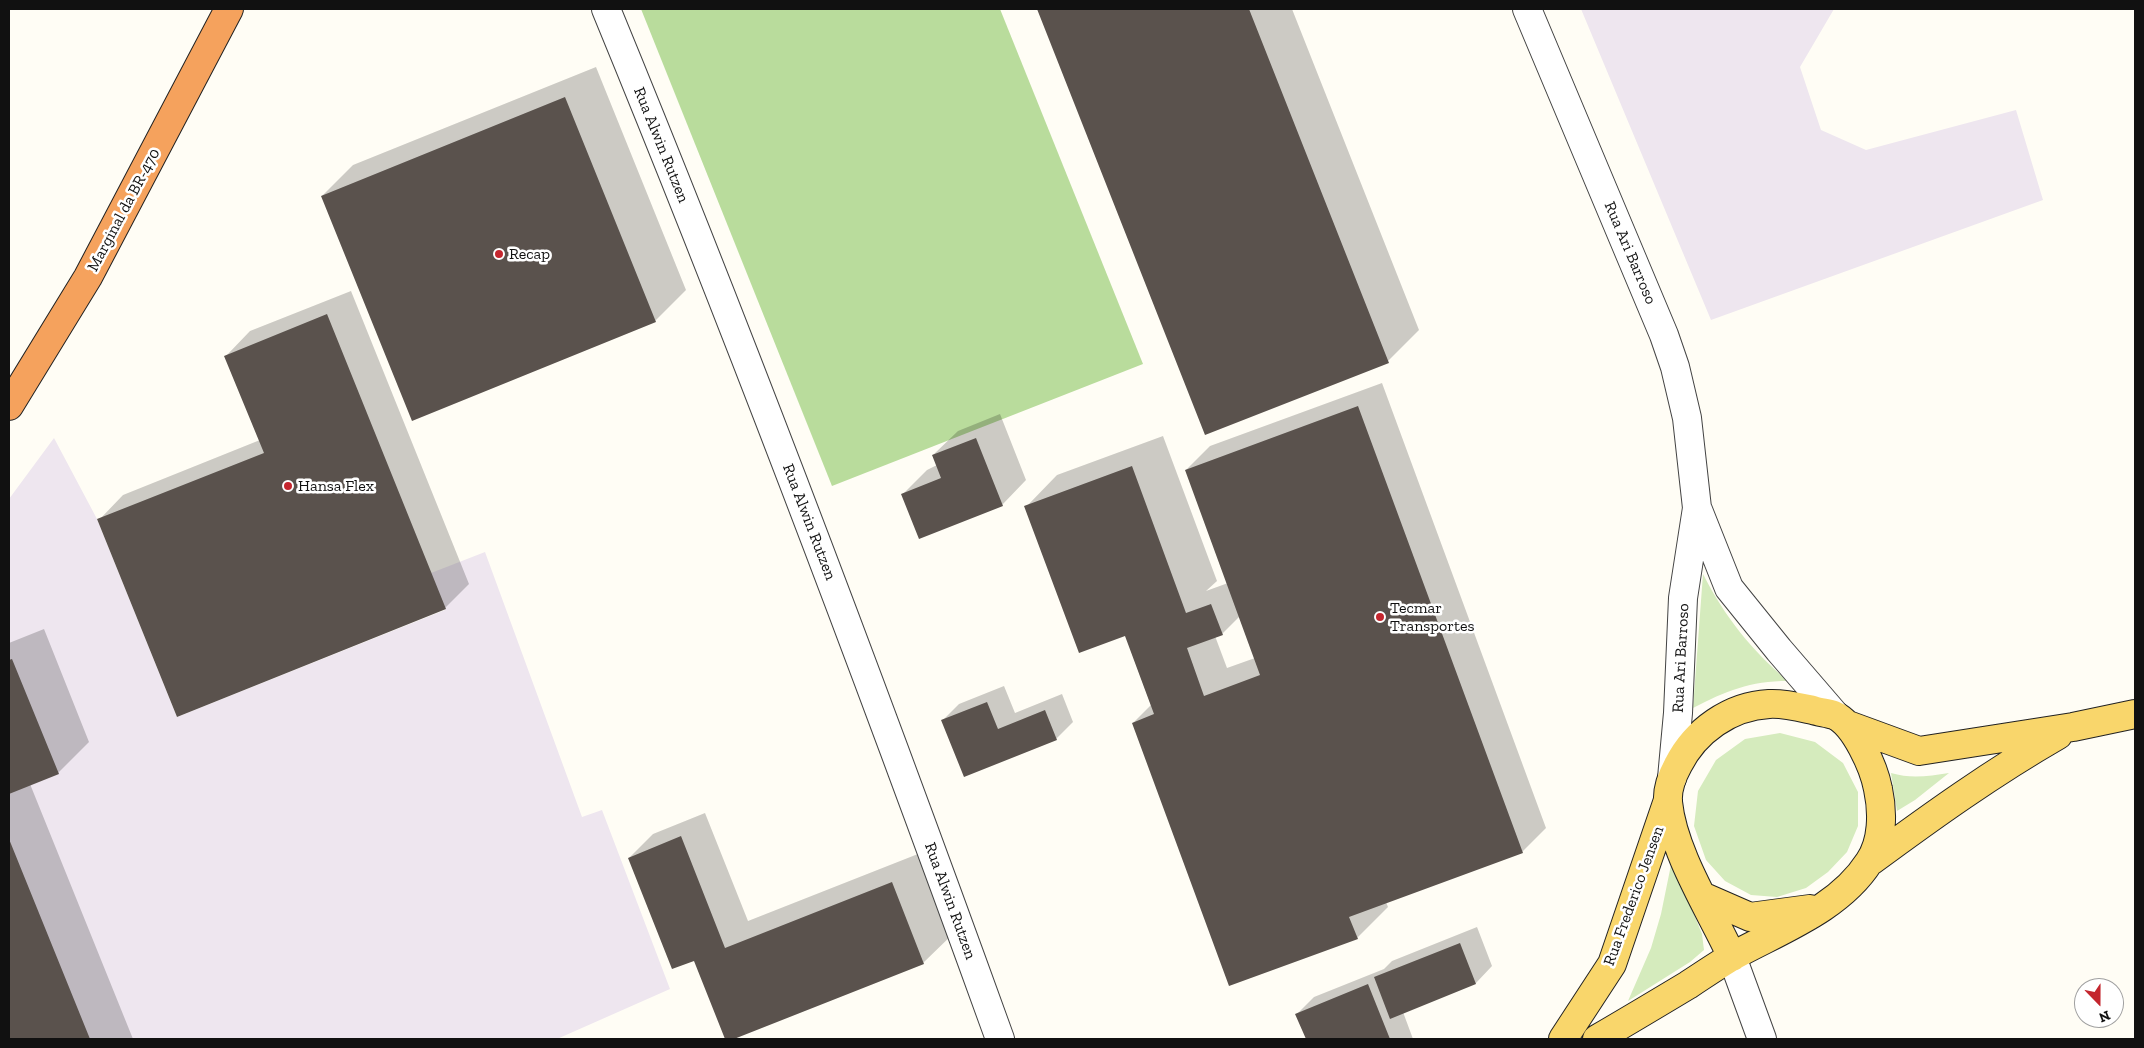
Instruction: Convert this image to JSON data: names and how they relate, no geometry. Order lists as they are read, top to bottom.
{
  "streets": {
    "highway": ["Marginal da BR-470"],
    "main road": ["Rua Frederico Jensen"],
    "street": ["Rua Alwin Rutzen", "Rua Ari Barroso"]
  },
  "crossings": [
    ["Rua Ari Barroso", "Rua Frederico Jensen"]
  ],
  "places": ["Recap", "Hansa Flex", "Tecmar Transportes"],
  "north": "bottom"
}
